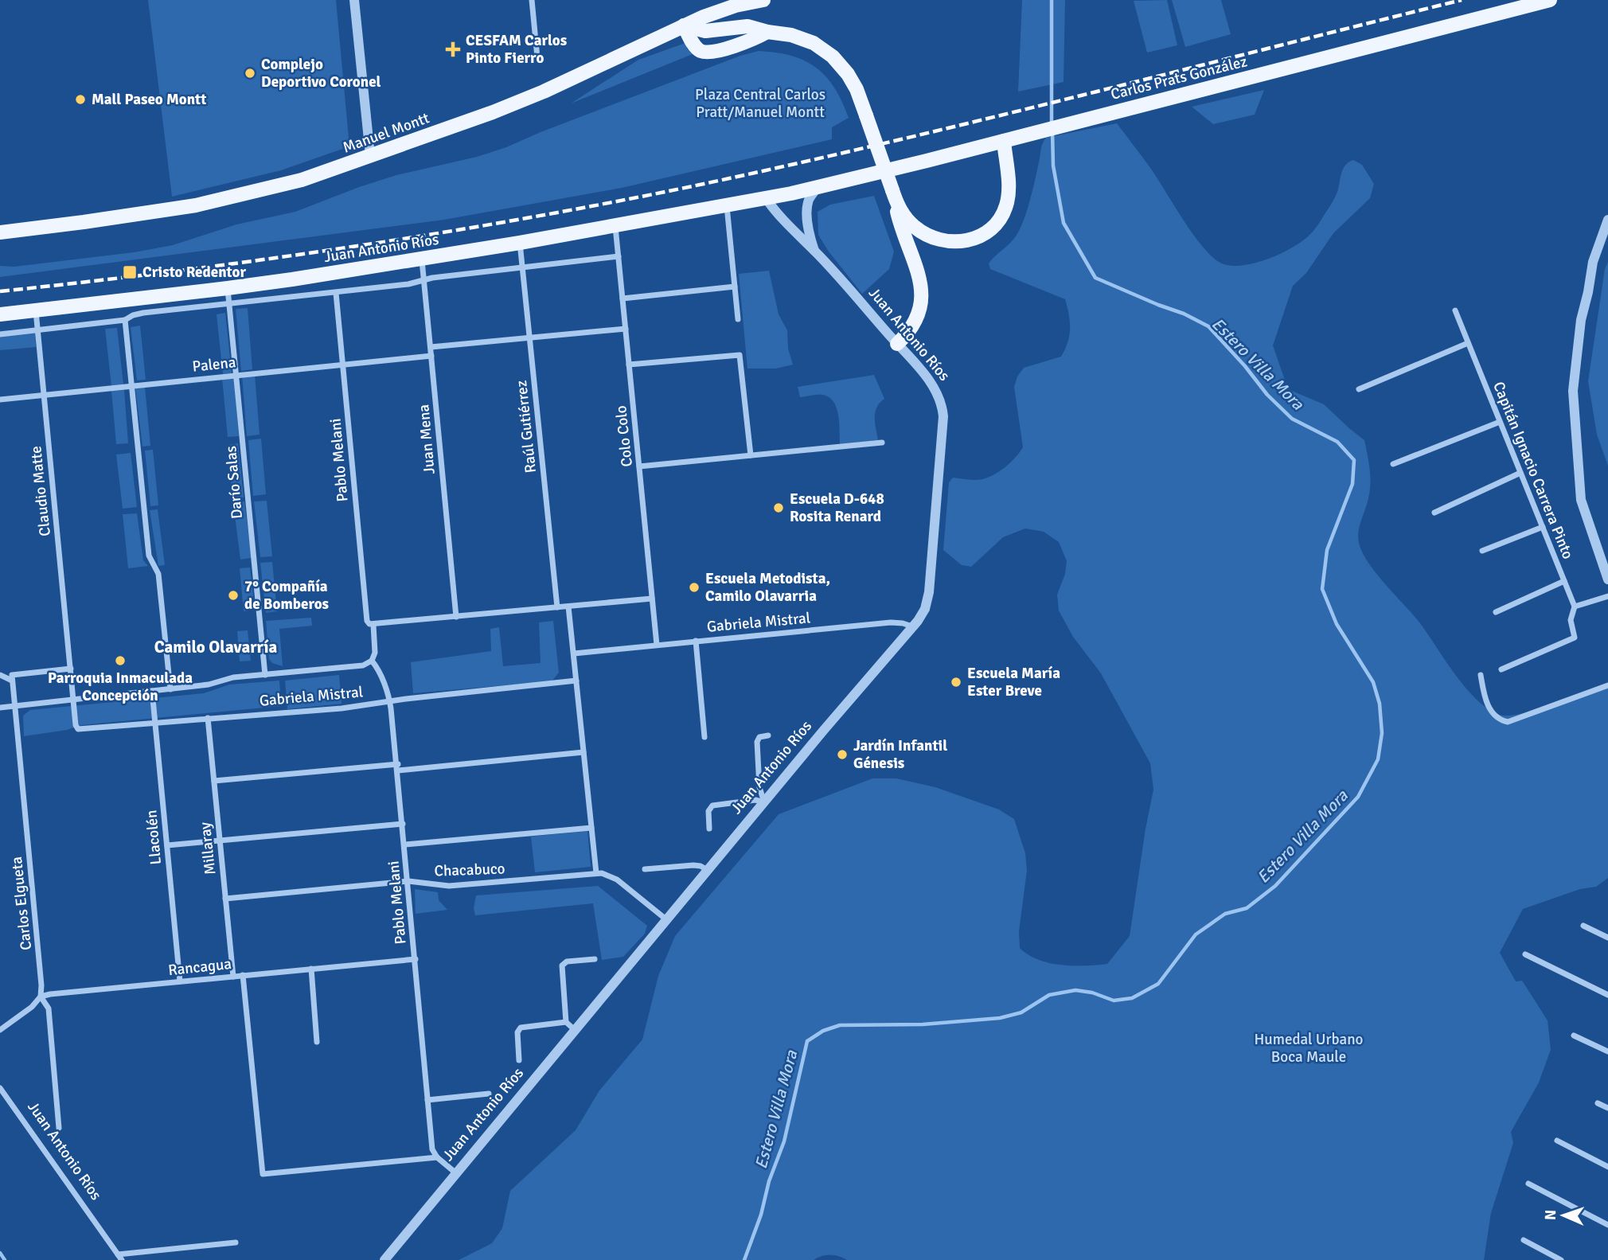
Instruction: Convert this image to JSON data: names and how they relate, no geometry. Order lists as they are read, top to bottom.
{
  "streets": {
    "main road": ["Carlos Prats González", "Manuel Montt", "Juan Antonio Ríos"],
    "street": [
      "Palena",
      "Raúl Gutiérrez",
      "Colo Colo",
      "Juan Mena",
      "Pablo Melani",
      "Capitán Ignacio Carrera Pinto",
      "Darío Salas",
      "Claudio Matte",
      "Gabriela Mistral",
      "Llacolén",
      "Millaray",
      "Chacabuco",
      "Carlos Elgueta",
      "Rancagua"
    ]
  },
  "crossings": [
    ["Carlos Prats González", "Juan Antonio Ríos"],
    ["Juan Antonio Ríos", "Raúl Gutiérrez"],
    ["Juan Antonio Ríos", "Colo Colo"],
    ["Juan Antonio Ríos", "Juan Mena"],
    ["Juan Antonio Ríos", "Darío Salas"],
    ["Juan Antonio Ríos", "Claudio Matte"],
    ["Juan Antonio Ríos", "Gabriela Mistral"],
    ["Juan Antonio Ríos", "Chacabuco"],
    ["Palena", "Juan Mena"],
    ["Palena", "Pablo Melani"],
    ["Palena", "Darío Salas"],
    ["Palena", "Claudio Matte"],
    ["Colo Colo", "Gabriela Mistral"],
    ["Pablo Melani", "Gabriela Mistral"],
    ["Pablo Melani", "Chacabuco"],
    ["Pablo Melani", "Rancagua"],
    ["Darío Salas", "Gabriela Mistral"],
    ["Claudio Matte", "Gabriela Mistral"],
    ["Gabriela Mistral", "Llacolén"],
    ["Gabriela Mistral", "Millaray"],
    ["Gabriela Mistral", "Carlos Elgueta"],
    ["Llacolén", "Rancagua"],
    ["Millaray", "Chacabuco"],
    ["Millaray", "Rancagua"],
    ["Carlos Elgueta", "Rancagua"]
  ],
  "districts": ["Camilo Olavarría"],
  "water": ["Estero Villa Mora"],
  "parks": ["Plaza Central Carlos Pratt/Manuel Montt", "Humedal Urbano Boca Maule"],
  "places": {
    "health": ["CESFAM Carlos Pinto Fierro"],
    "other": [
      "Complejo Deportivo Coronel",
      "Mall Paseo Montt",
      "Escuela D-648 Rosita Renard",
      "Escuela Metodista, Camilo Olavarria",
      "7° Compañía de Bomberos",
      "Parroquia Inmaculada Concepción",
      "Escuela María Ester Breve",
      "Jardín Infantil Génesis"
    ],
    "transit": ["Cristo Redentor"]
  },
  "north": "left"
}
